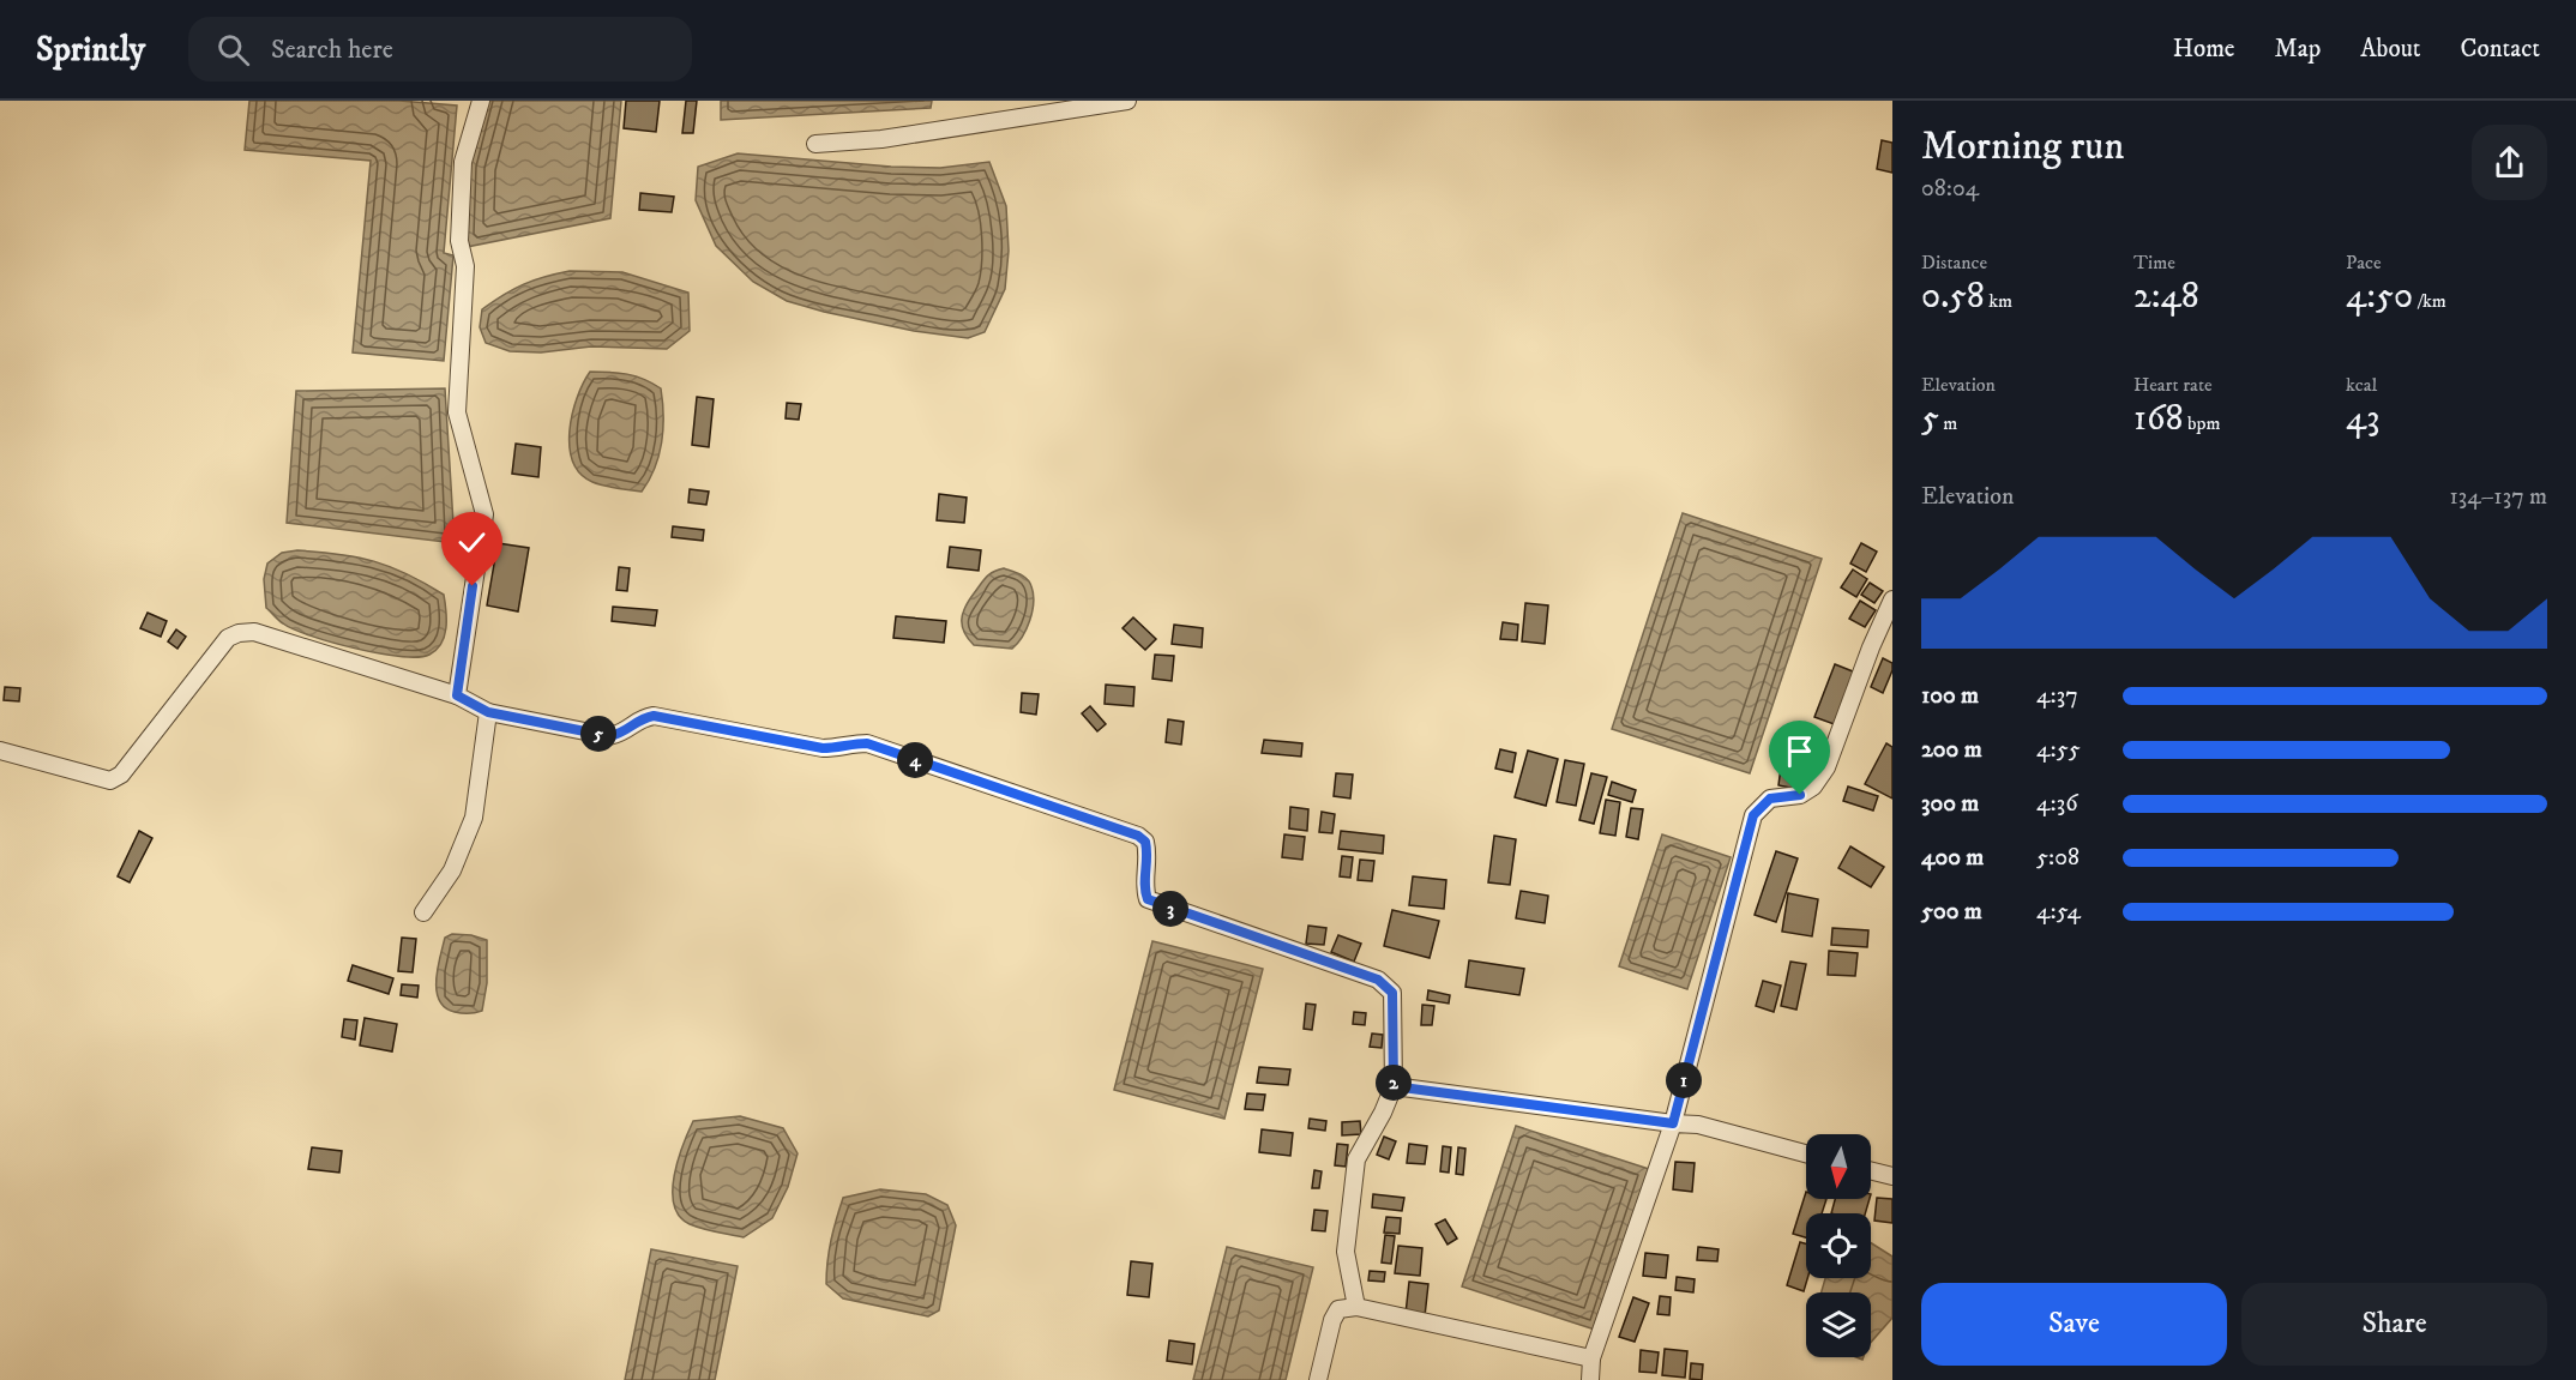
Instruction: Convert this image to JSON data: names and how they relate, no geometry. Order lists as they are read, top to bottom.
{
  "north": "bottom",
  "page": {
    "header": "Sprintly",
    "search": "Search here",
    "nav": [
      "Home",
      "Map",
      "About",
      "Contact"
    ],
    "heading": ["Morning run", "08:04"],
    "stats": [
      ["Distance", "0.58 km"],
      ["Time", "2:48"],
      ["Pace", "4:50 /km"],
      ["Elevation", "5 m"],
      ["Heart rate", "168 bpm"],
      ["kcal", "43"]
    ],
    "chart": ["Elevation", "134–137 m"],
    "list": [
      {
        "name": "100 m",
        "note": "4:37"
      },
      {
        "name": "200 m",
        "note": "4:55"
      },
      {
        "name": "300 m",
        "note": "4:36"
      },
      {
        "name": "400 m",
        "note": "5:08"
      },
      {
        "name": "500 m",
        "note": "4:54"
      }
    ],
    "pins": [
      "5",
      "4",
      "3",
      "1",
      "2"
    ],
    "buttons": ["Save", "Share"]
  }
}
